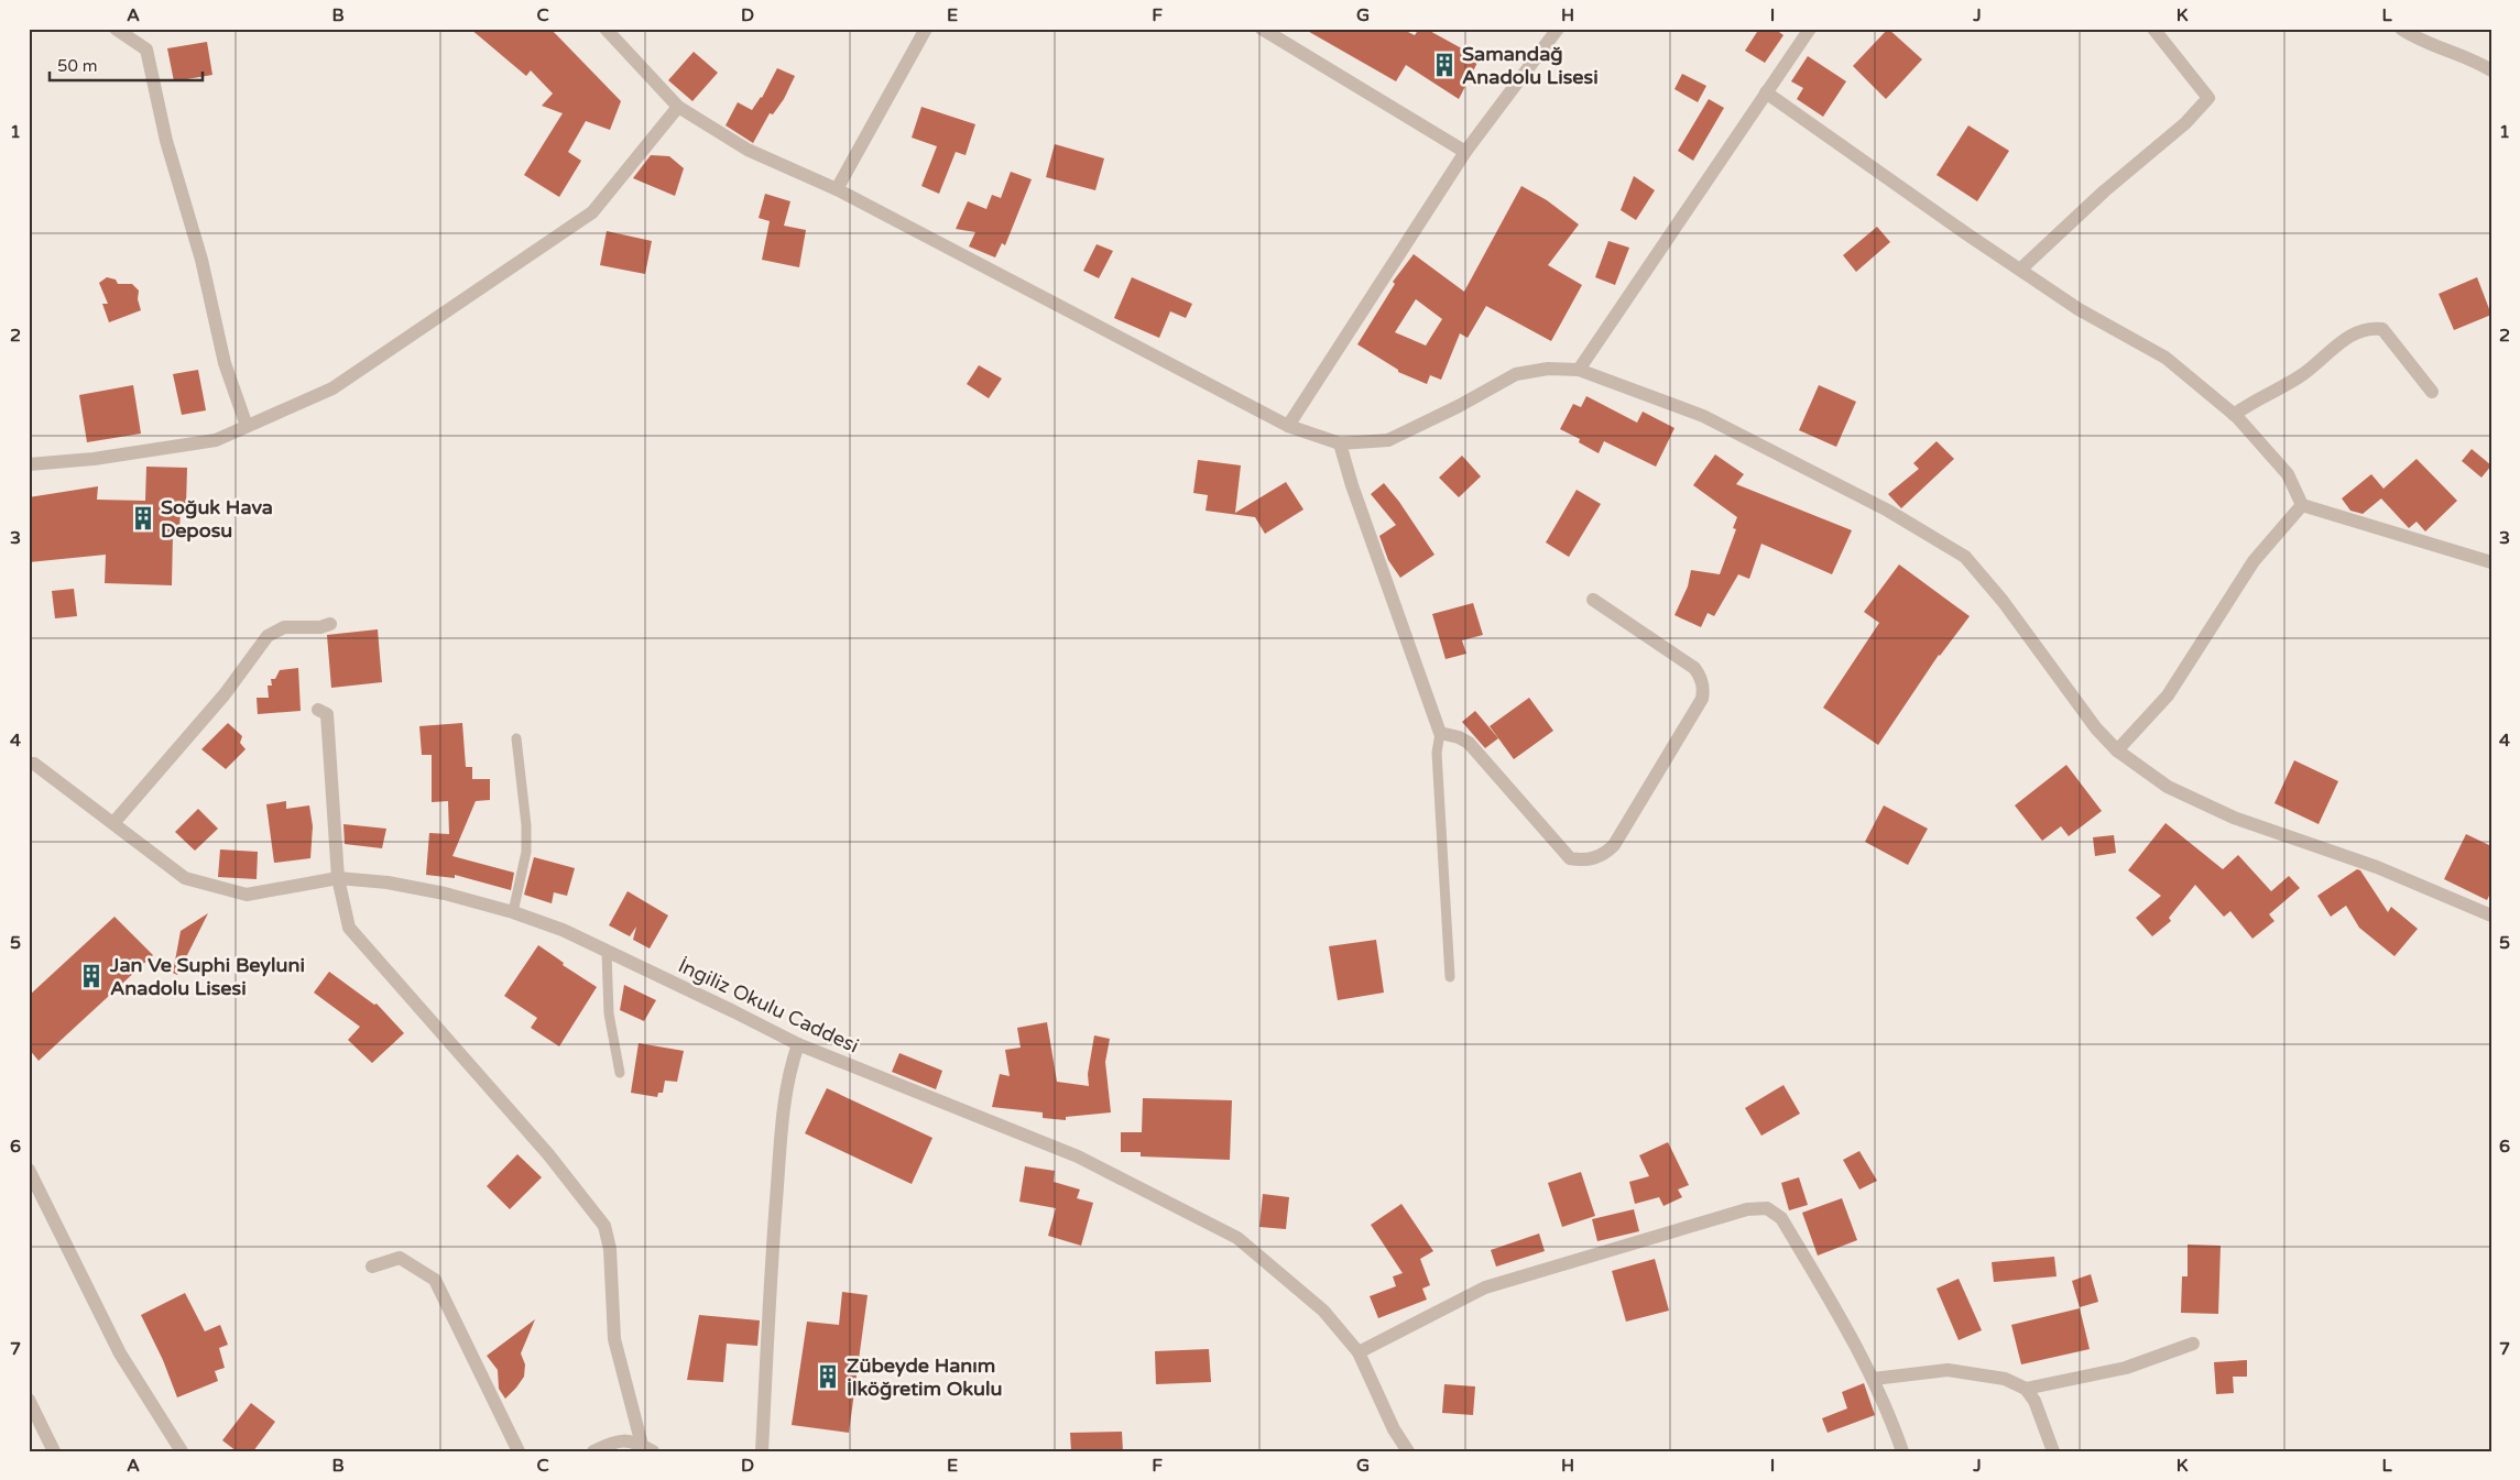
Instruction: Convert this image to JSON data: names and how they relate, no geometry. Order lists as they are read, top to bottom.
{
  "streets": {
    "street": ["İngiliz Okulu Caddesi"]
  },
  "places": {
    "building": [
      "Samandağ Anadolu Lisesi",
      "Soğuk Hava Deposu",
      "Jan Ve Suphi Beyluni Anadolu Lisesi",
      "Zübeyde Hanım İlköğretim Okulu"
    ]
  },
  "scale_bar": "50 m",
  "grid": {
    "columns": [
      "A",
      "B",
      "C",
      "D",
      "E",
      "F",
      "G",
      "H",
      "I",
      "J",
      "K",
      "L"
    ],
    "rows": [
      "1",
      "2",
      "3",
      "4",
      "5",
      "6",
      "7"
    ]
  }
}
